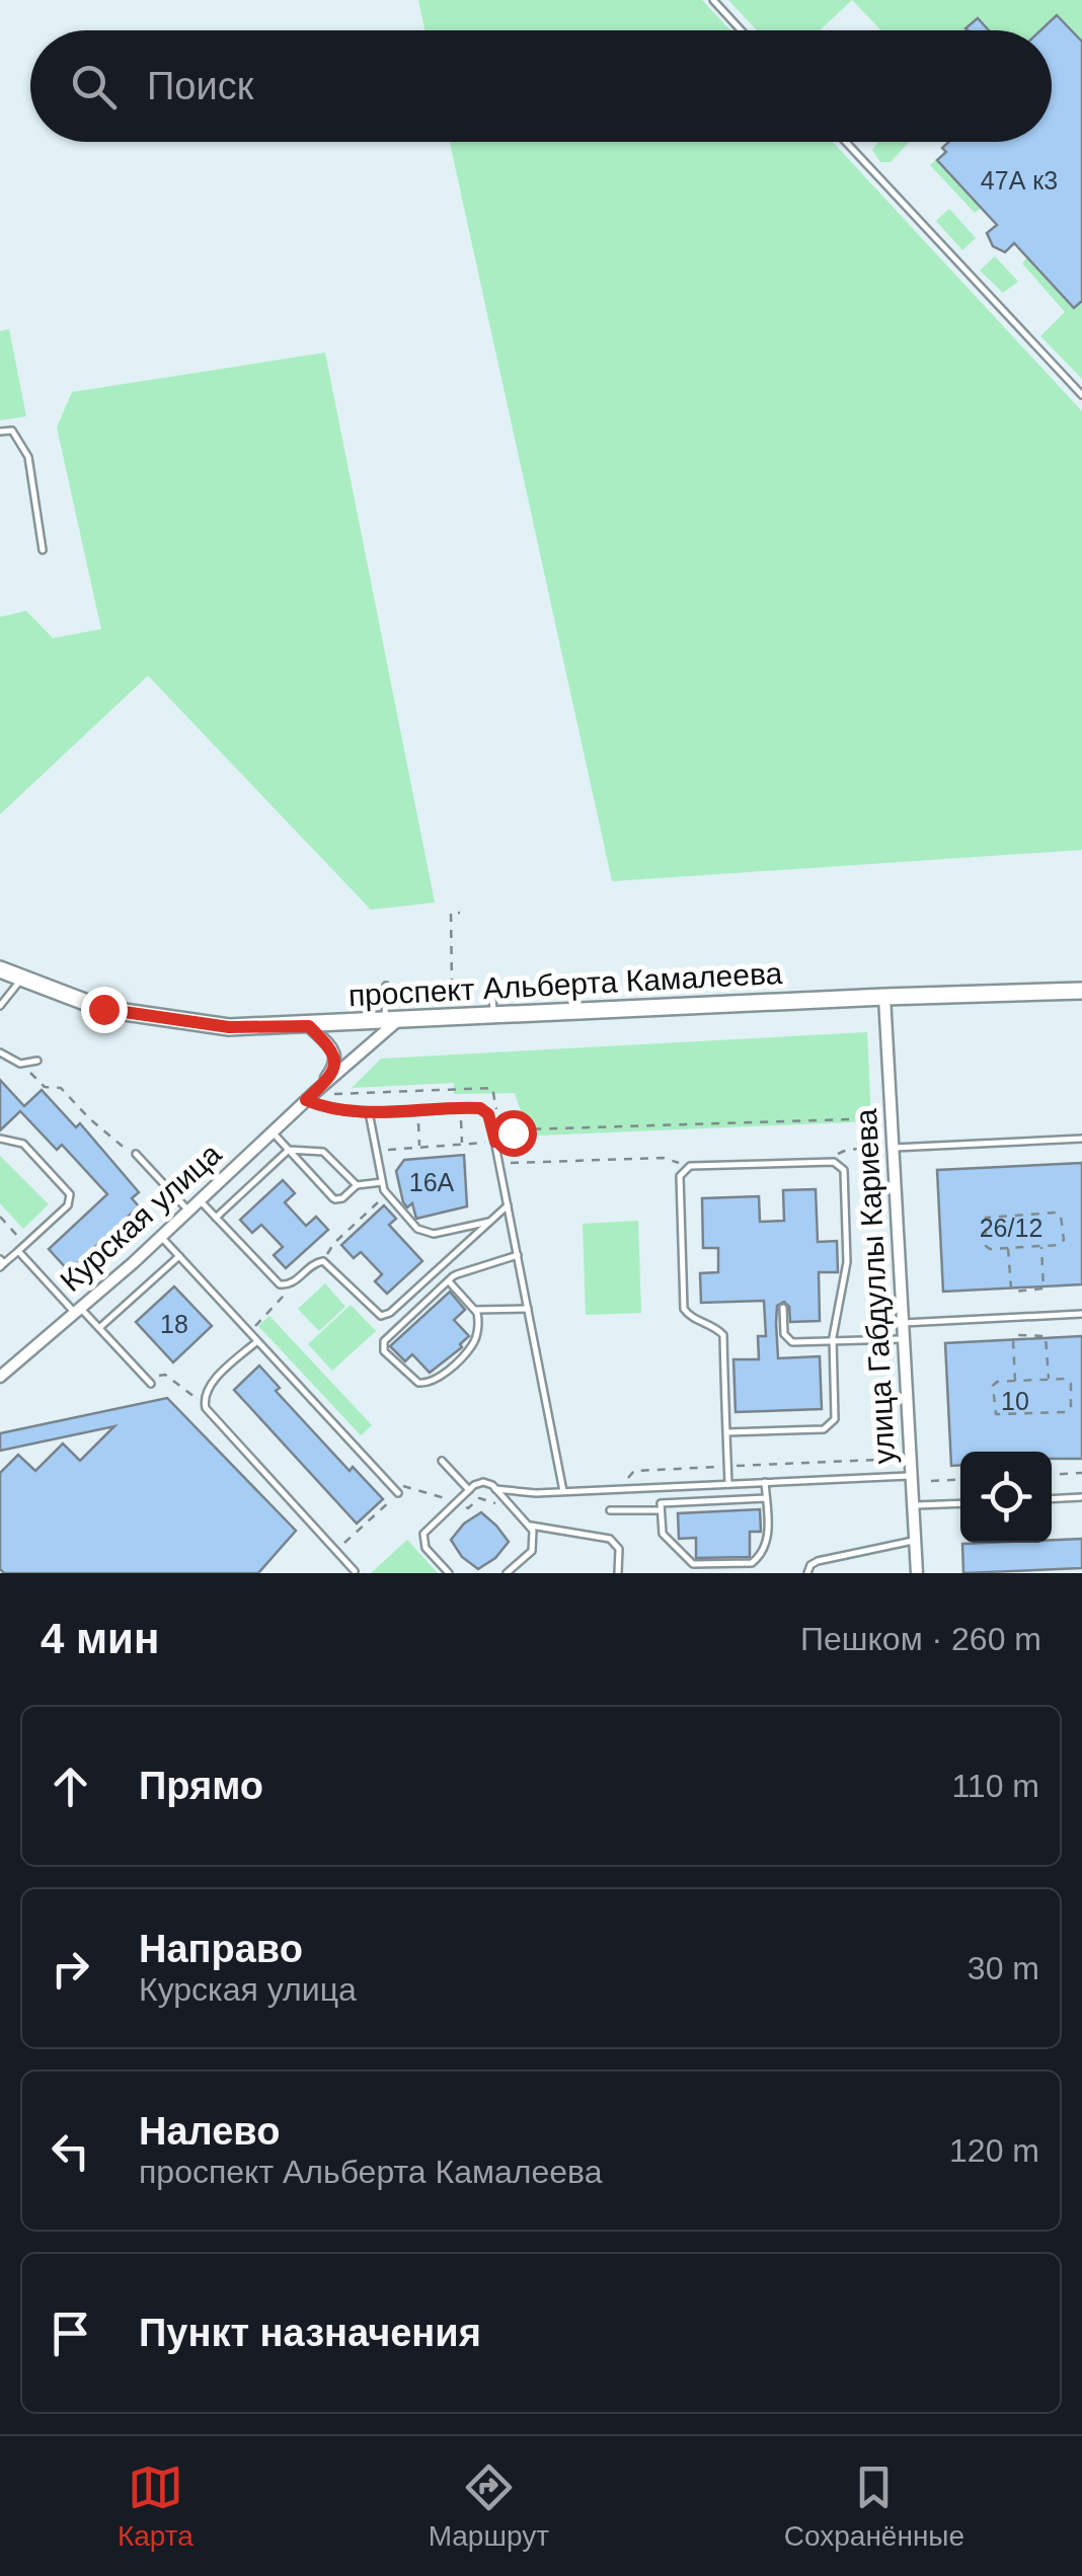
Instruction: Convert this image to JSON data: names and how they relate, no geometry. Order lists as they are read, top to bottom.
{
  "streets": {
    "main road": ["проспект Альберта Камалеева"],
    "street": ["Курская улица", "улица Габдуллы Кариева"]
  },
  "crossings": [
    ["проспект Альберта Камалеева", "Курская улица"],
    ["проспект Альберта Камалеева", "улица Габдуллы Кариева"]
  ],
  "house_numbers": [
    "47А к3",
    "16А",
    "26/12",
    "18",
    "10"
  ],
  "page": {
    "search": "Поиск",
    "heading": ["4 мин", "Пешком · 260 m"],
    "list": [
      ["Прямо", "110 m"],
      ["Направо", "Курская улица", "30 m"],
      ["Налево", "проспект Альберта Камалеева", "120 m"],
      "Пункт назначения"
    ],
    "nav": ["Карта", "Маршрут", "Сохранённые"]
  }
}
